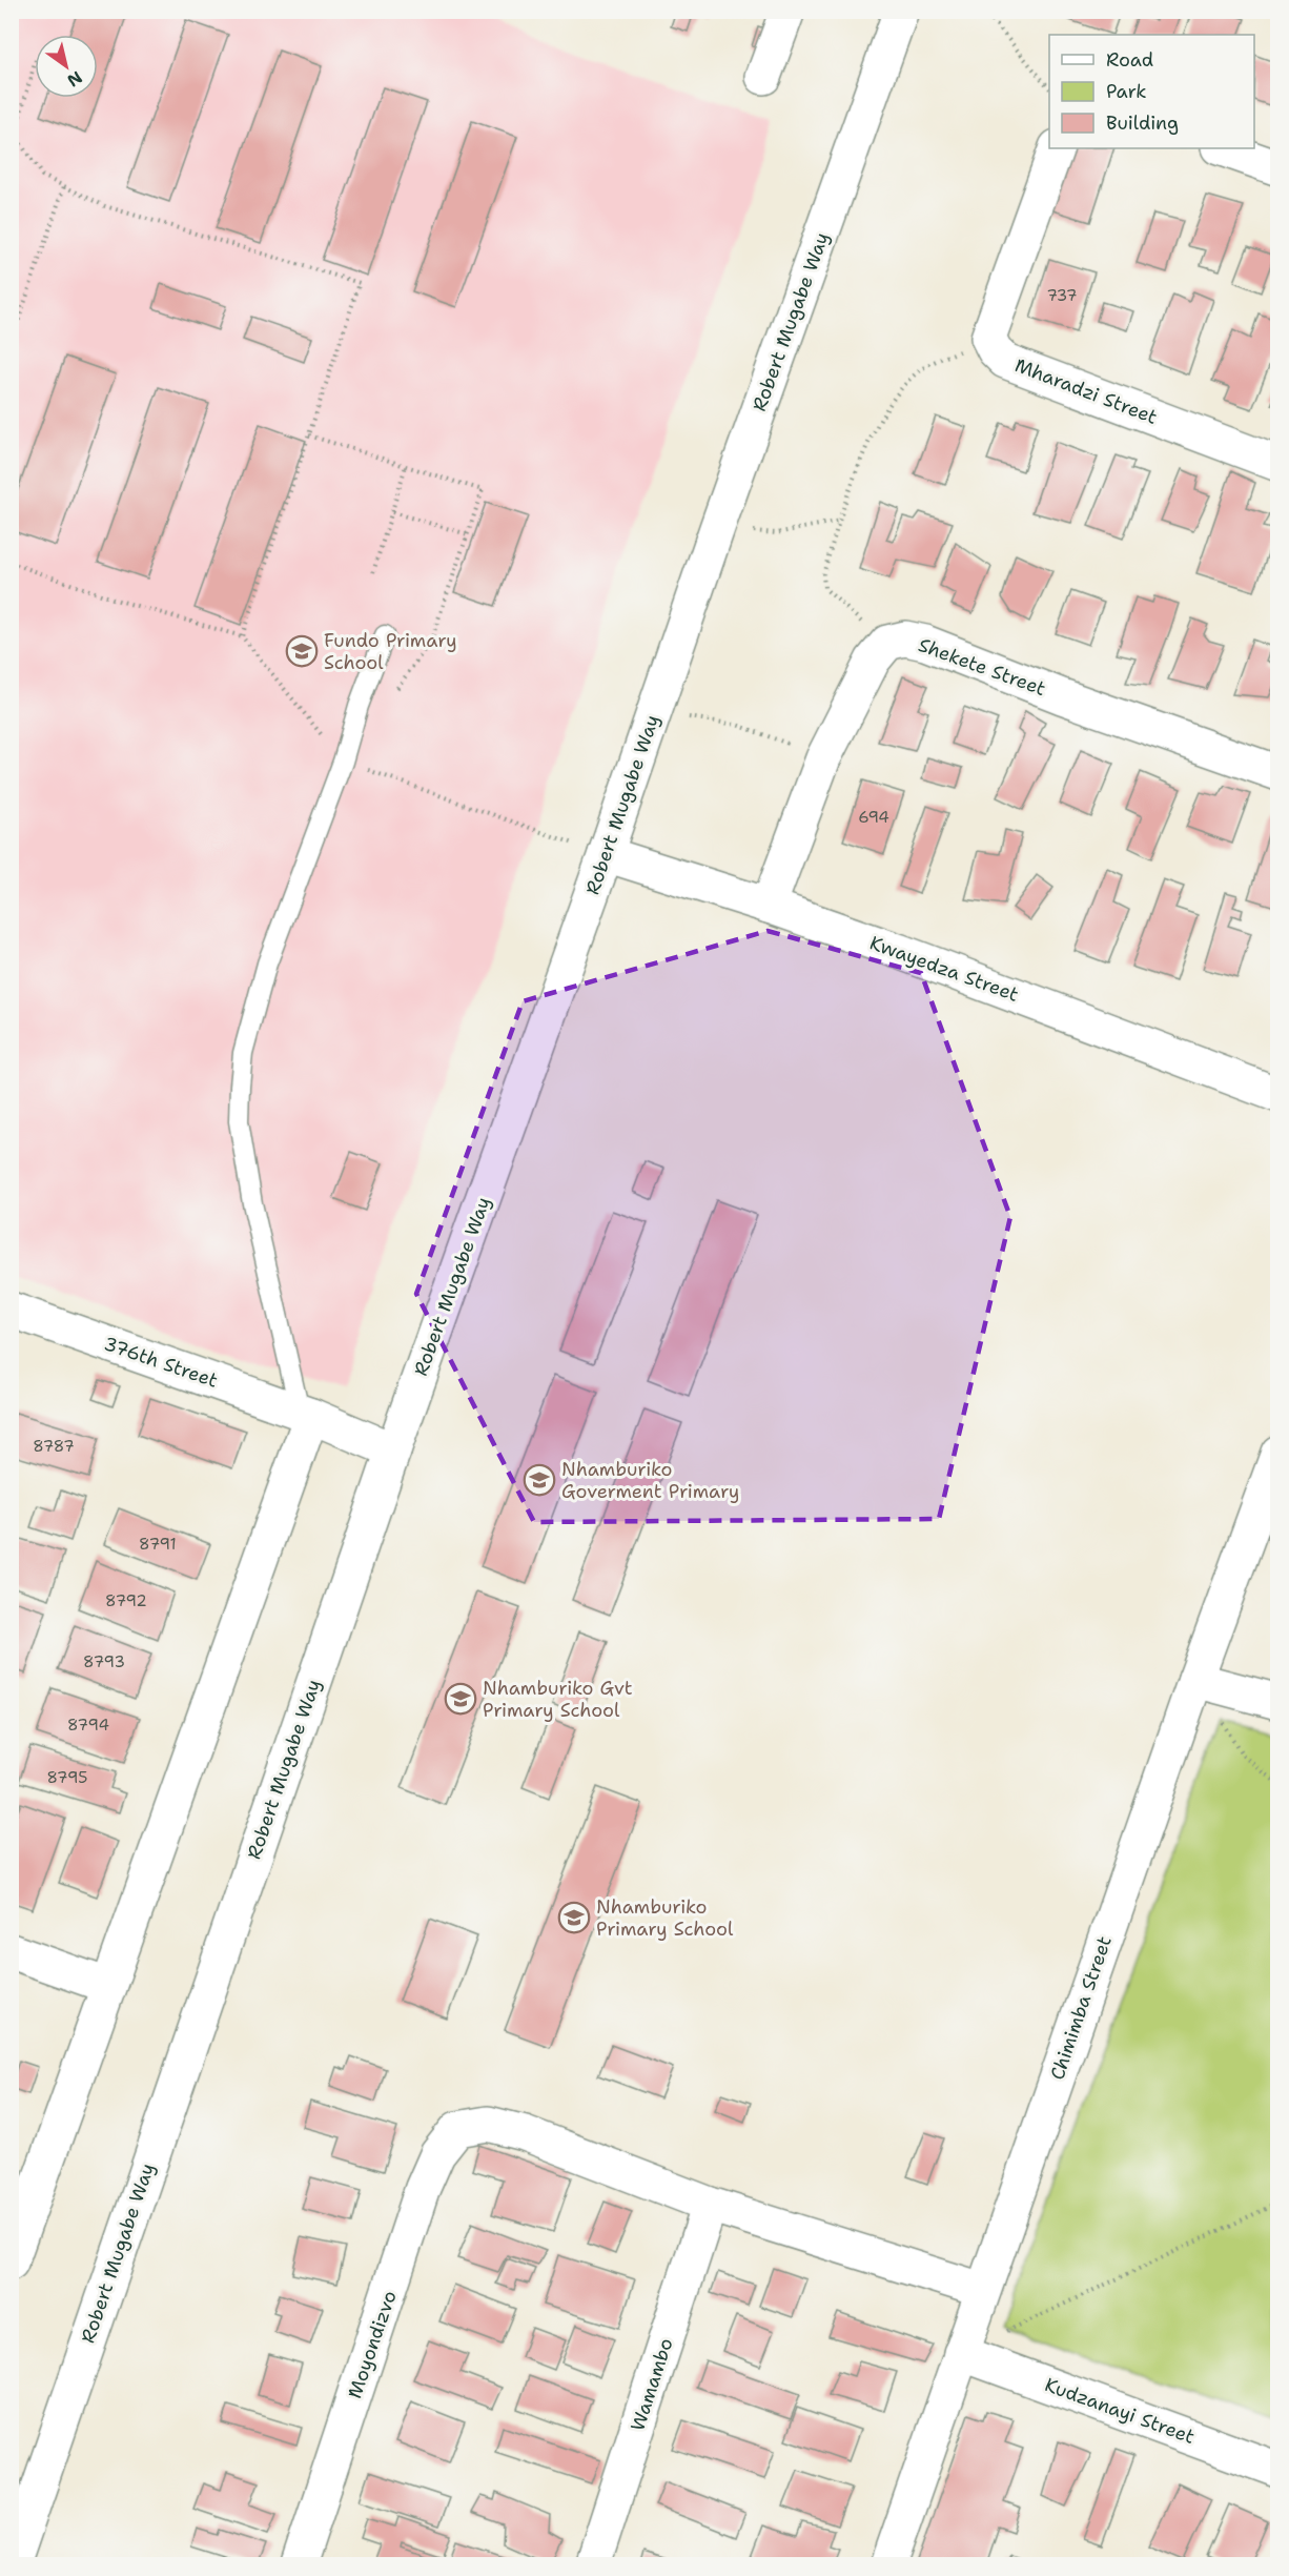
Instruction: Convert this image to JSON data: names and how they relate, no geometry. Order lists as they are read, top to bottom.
{
  "streets": {
    "street": [
      "Robert Mugabe Way",
      "Mharadzi Street",
      "Shekete Street",
      "Kwayedza Street",
      "376th Street",
      "Chimimba Street",
      "Moyondizvo",
      "Wamambo",
      "Kudzanayi Street"
    ]
  },
  "crossings": [
    ["Robert Mugabe Way", "Kwayedza Street"],
    ["Robert Mugabe Way", "376th Street"],
    ["Chimimba Street", "Kudzanayi Street"],
    ["Moyondizvo", "Wamambo"]
  ],
  "places": {
    "school or university": [
      "Fundo Primary School",
      "Nhamburiko Goverment Primary",
      "Nhamburiko Gvt Primary School",
      "Nhamburiko Primary School"
    ]
  },
  "house_numbers": [
    "737",
    "694",
    "8787",
    "8791",
    "8792",
    "8793",
    "8794",
    "8795"
  ],
  "legend": ["Road", "Park", "Building"],
  "north": "bottom right"
}
